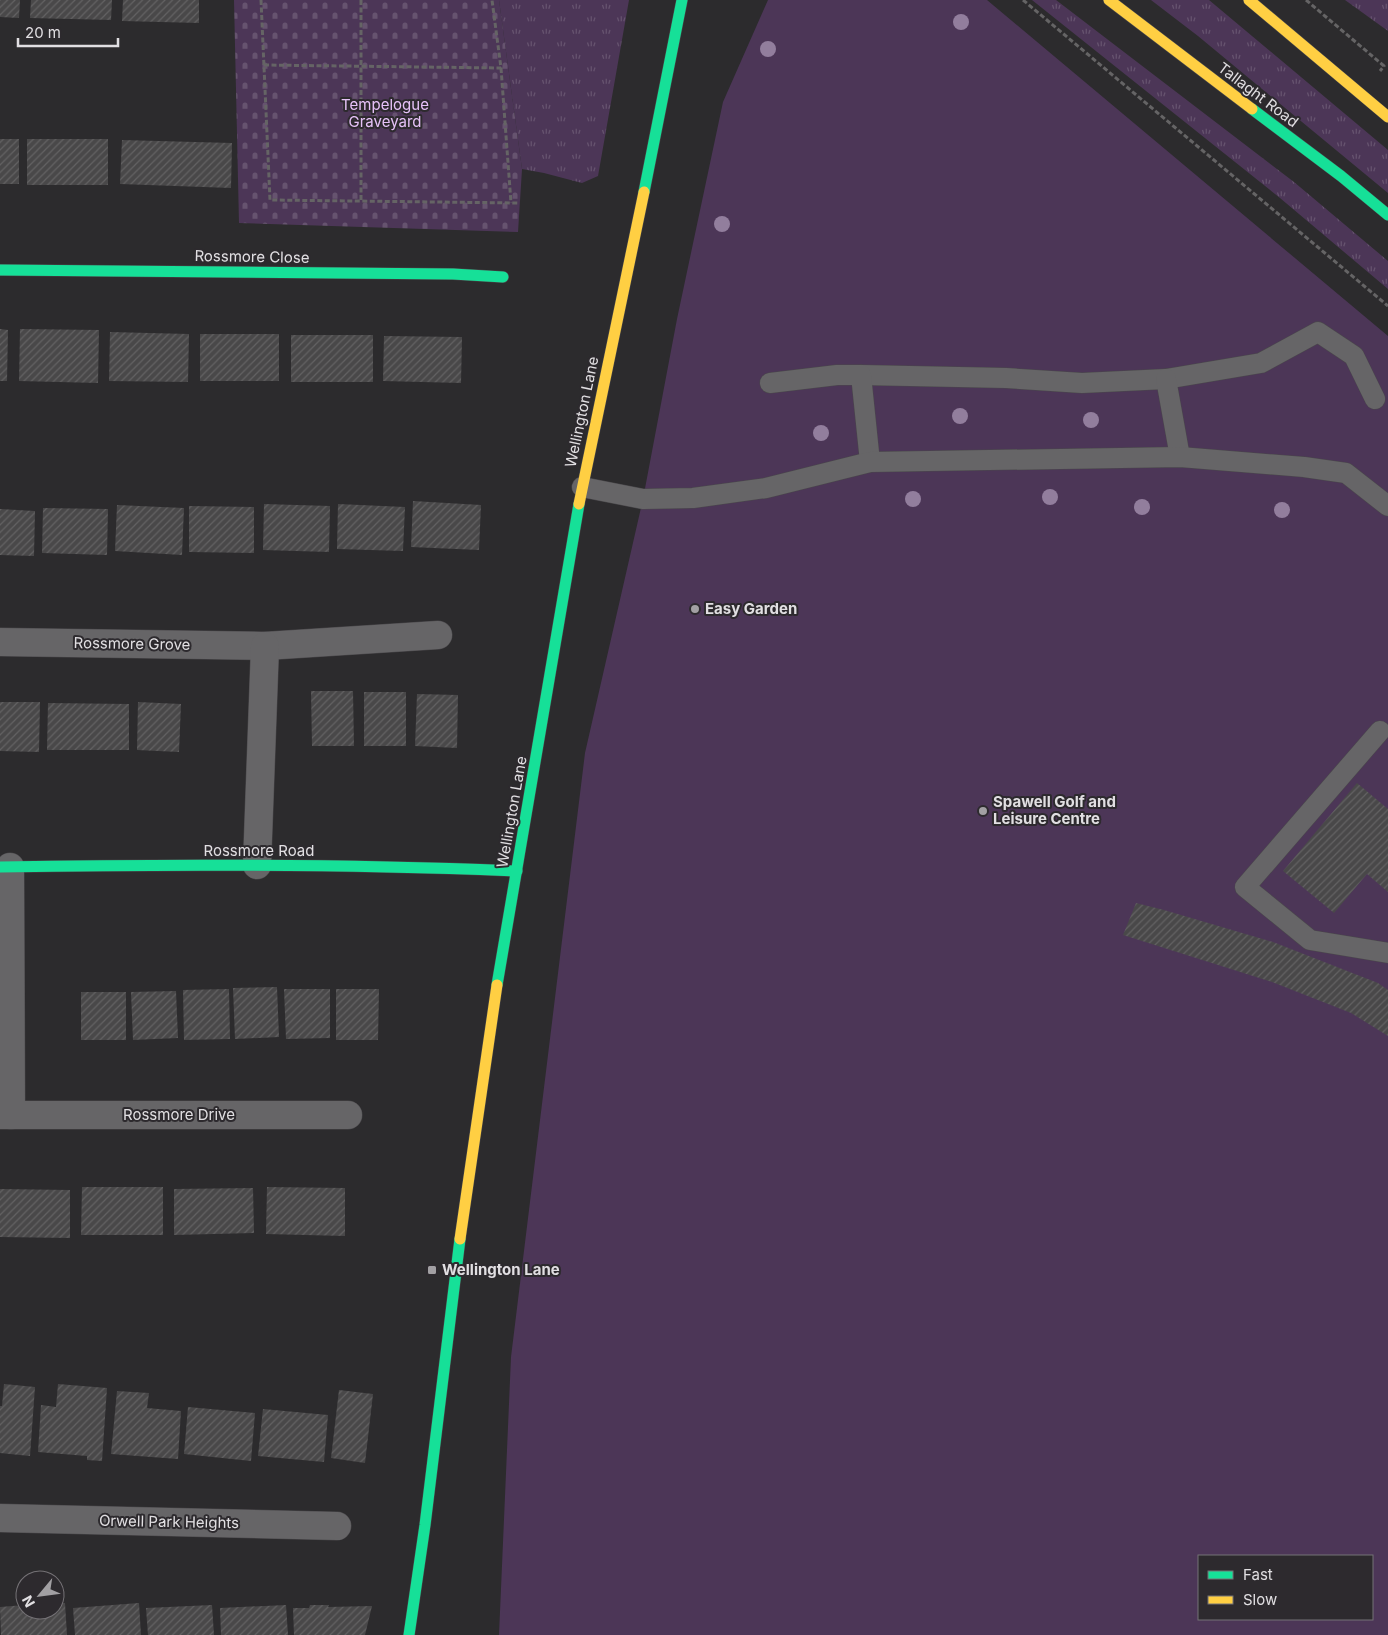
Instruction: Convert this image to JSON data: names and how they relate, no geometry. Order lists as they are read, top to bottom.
{
  "streets": {
    "street": [
      "Tallaght Road",
      "Rossmore Close",
      "Wellington Lane",
      "Rossmore Grove",
      "Rossmore Road",
      "Rossmore Drive",
      "Orwell Park Heights"
    ]
  },
  "crossings": [
    ["Wellington Lane", "Rossmore Road"],
    ["Rossmore Road", "Rossmore Drive"]
  ],
  "parks": ["Tempelogue Graveyard"],
  "places": {
    "other": ["Easy Garden", "Spawell Golf and Leisure Centre"],
    "transit": ["Wellington Lane"]
  },
  "legend": ["Fast", "Slow"],
  "scale_bar": "20 m",
  "north": "bottom left"
}
